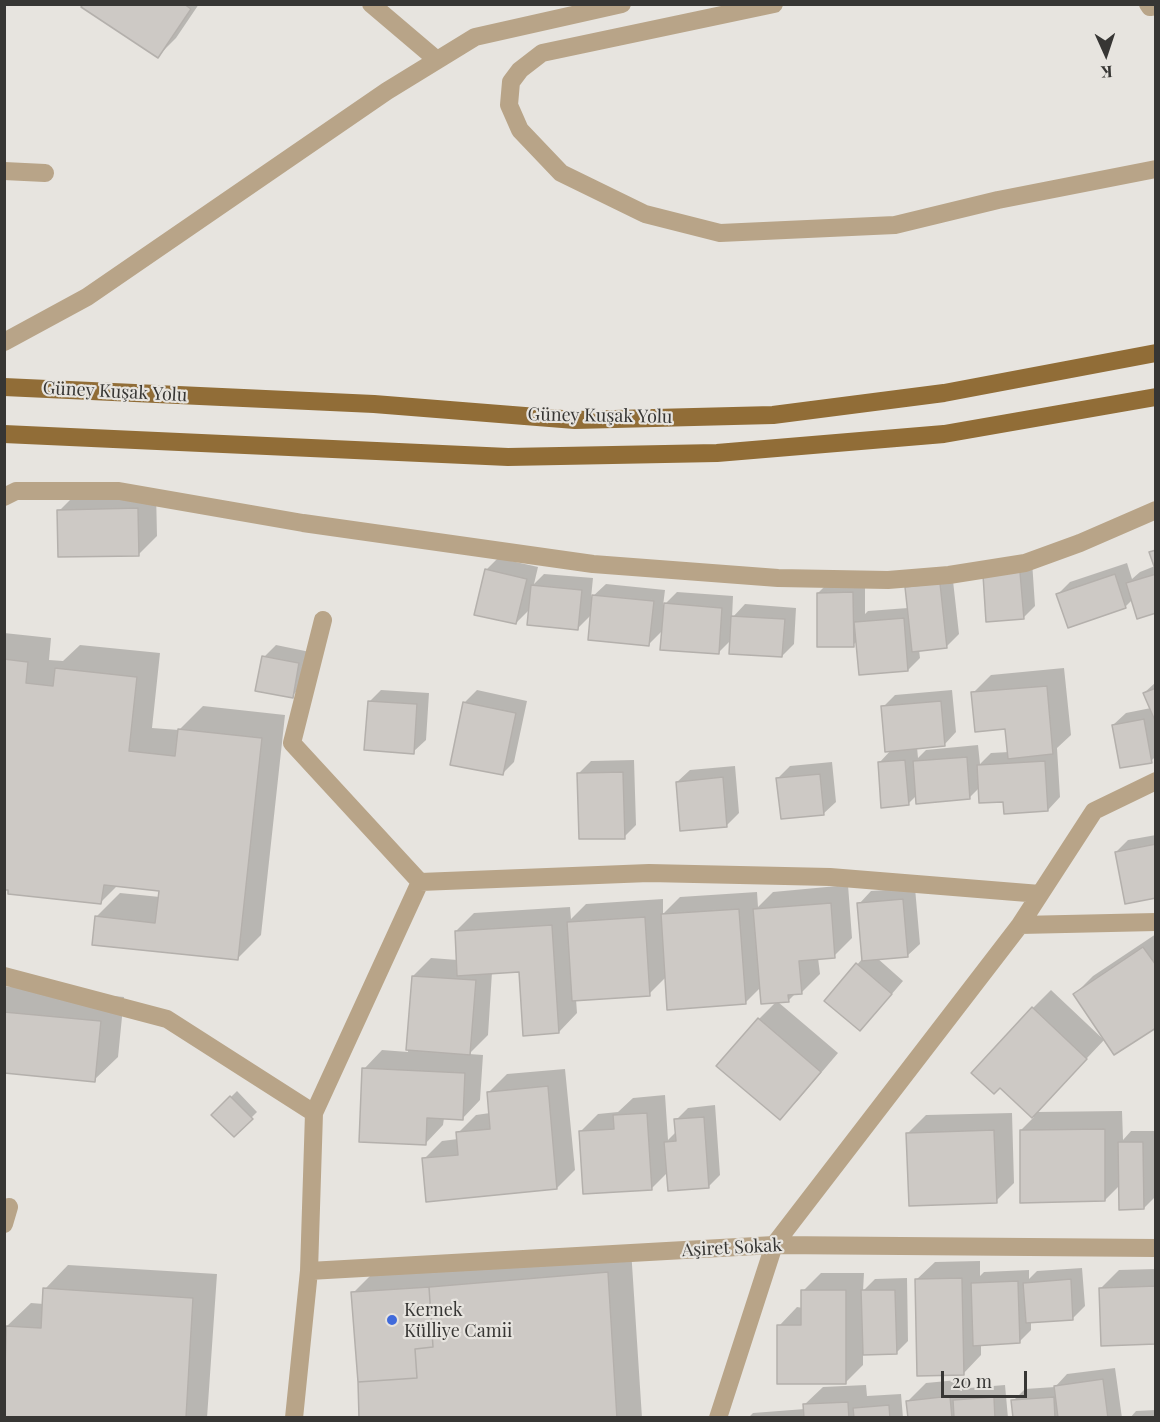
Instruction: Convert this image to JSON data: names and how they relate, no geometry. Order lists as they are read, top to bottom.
{
  "streets": {
    "main road": ["Güney Kuşak Yolu"],
    "street": ["Aşiret Sokak"]
  },
  "places": ["Kernek Külliye Camii"],
  "scale_bar": "20 m",
  "north": "bottom"
}
